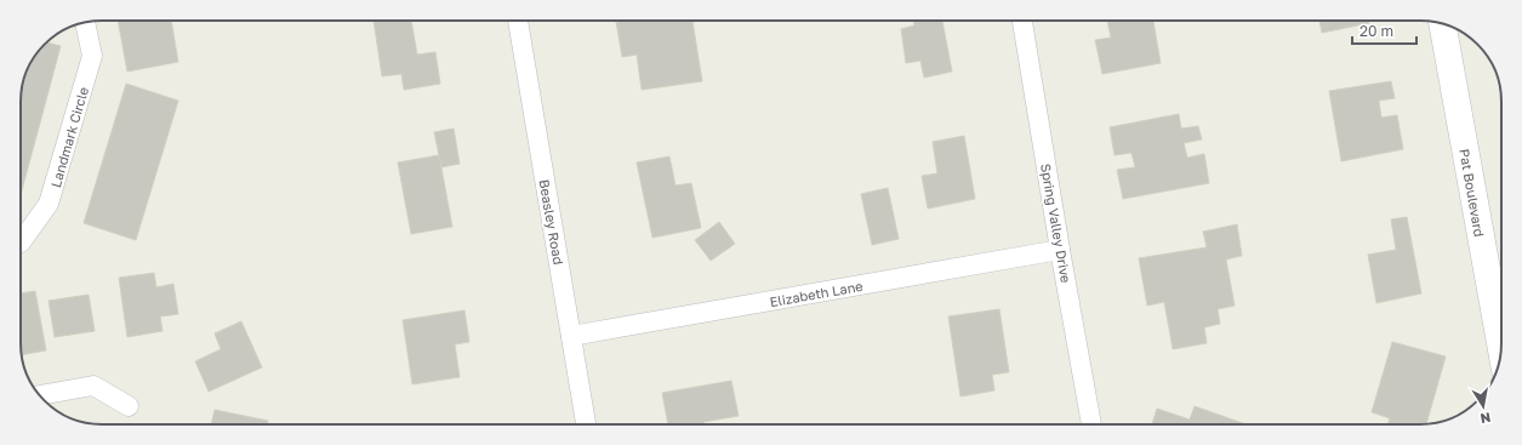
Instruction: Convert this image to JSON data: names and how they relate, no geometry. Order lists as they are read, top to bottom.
{
  "streets": {
    "street": [
      "Landmark Circle",
      "Pat Boulevard",
      "Beasley Road",
      "Spring Valley Drive",
      "Elizabeth Lane"
    ]
  },
  "crossings": [
    ["Beasley Road", "Elizabeth Lane"],
    ["Spring Valley Drive", "Elizabeth Lane"]
  ],
  "scale_bar": "20 m",
  "north": "bottom"
}
